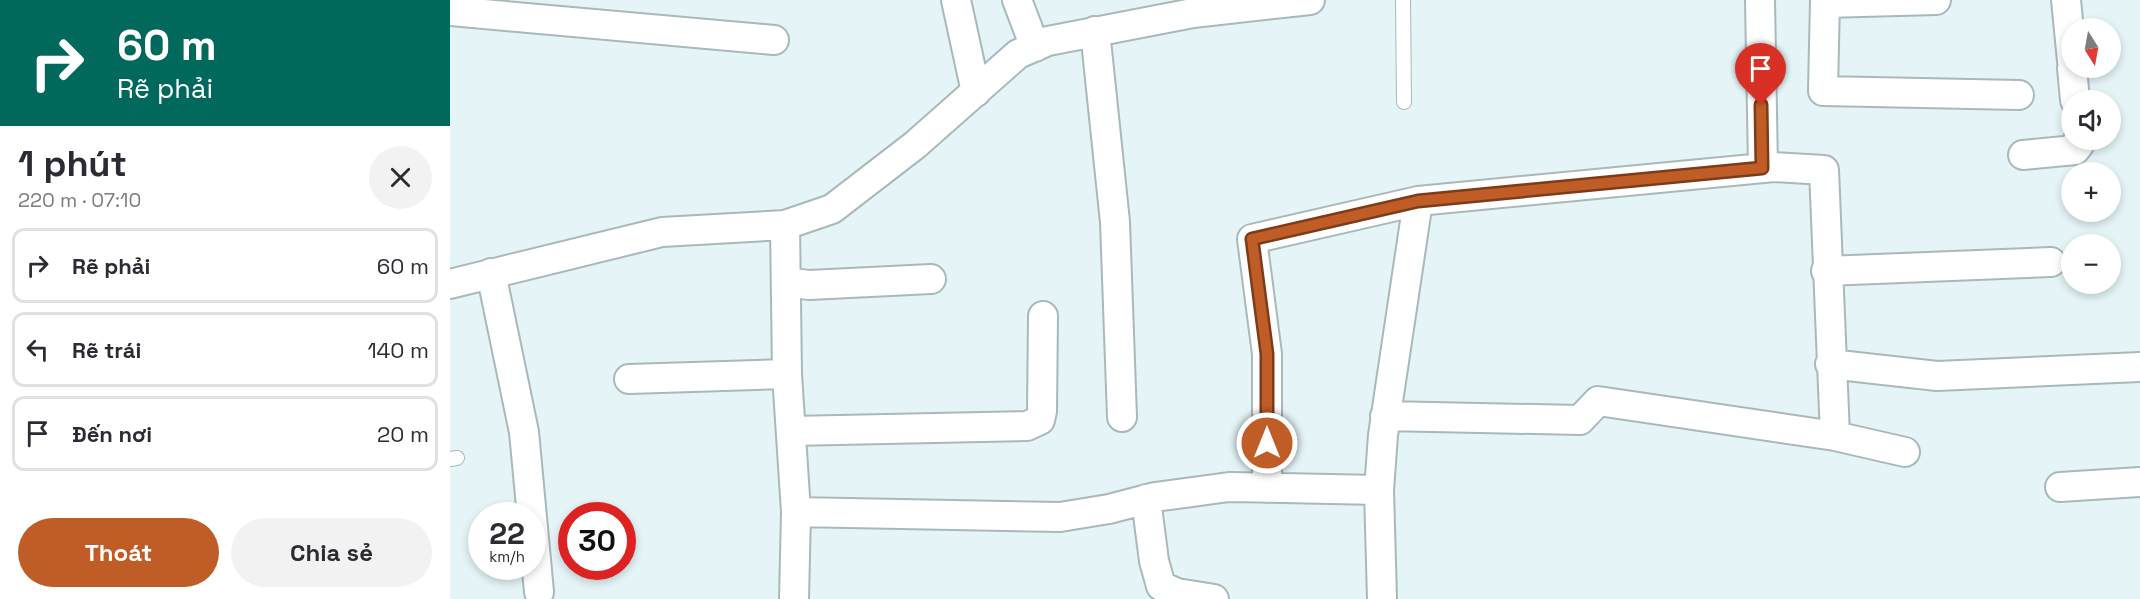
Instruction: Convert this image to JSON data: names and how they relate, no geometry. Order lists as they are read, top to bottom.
{
  "north": "bottom",
  "page": {
    "turn": ["60 m", "Rẽ phải"],
    "map_buttons": ["+", "−"],
    "heading": ["1 phút", "220 m · 07:10"],
    "list": [
      {
        "name": "Rẽ phải",
        "value": "60 m"
      },
      {
        "name": "Rẽ trái",
        "value": "140 m"
      },
      {
        "name": "Đến nơi",
        "value": "20 m"
      }
    ],
    "speed": "22 km/h",
    "limit": "30",
    "buttons": ["Thoát", "Chia sẻ"]
  }
}
